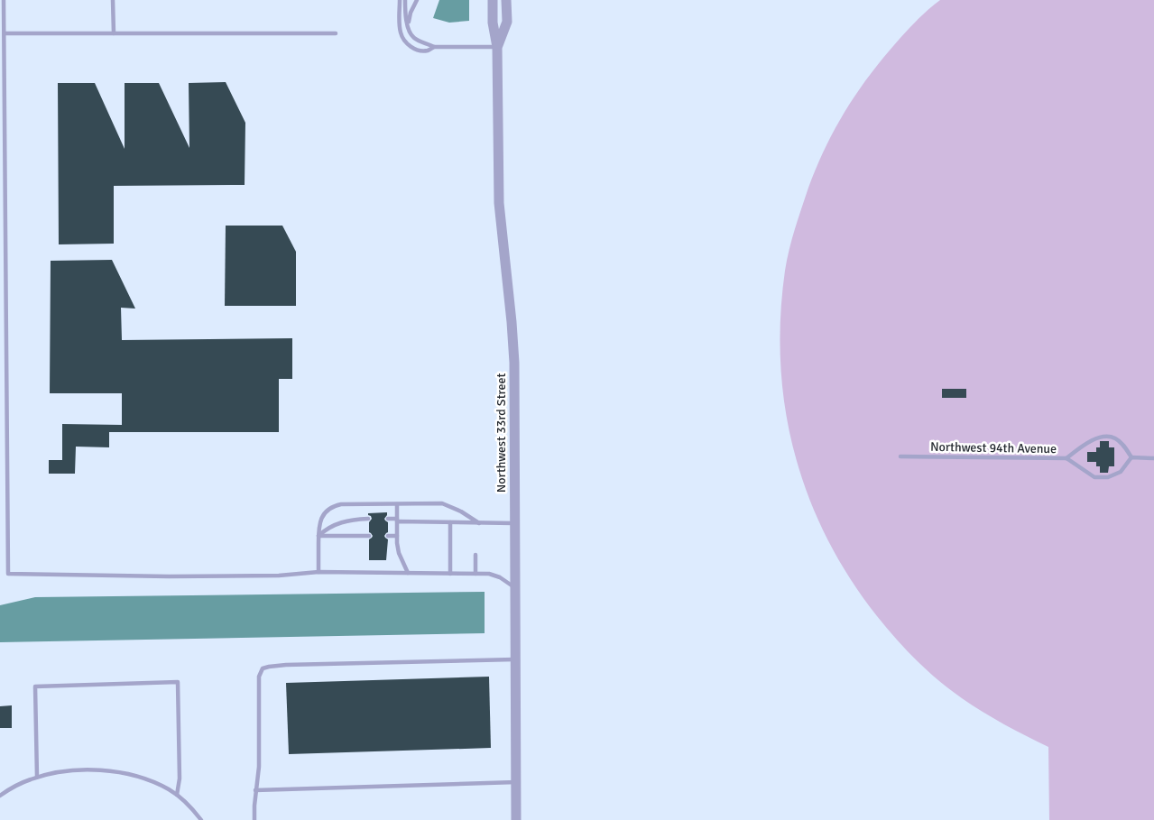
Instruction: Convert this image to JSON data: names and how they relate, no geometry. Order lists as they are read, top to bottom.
{
  "streets": {
    "street": ["Northwest 33rd Street"],
    "lane": ["Northwest 94th Avenue"]
  }
}
